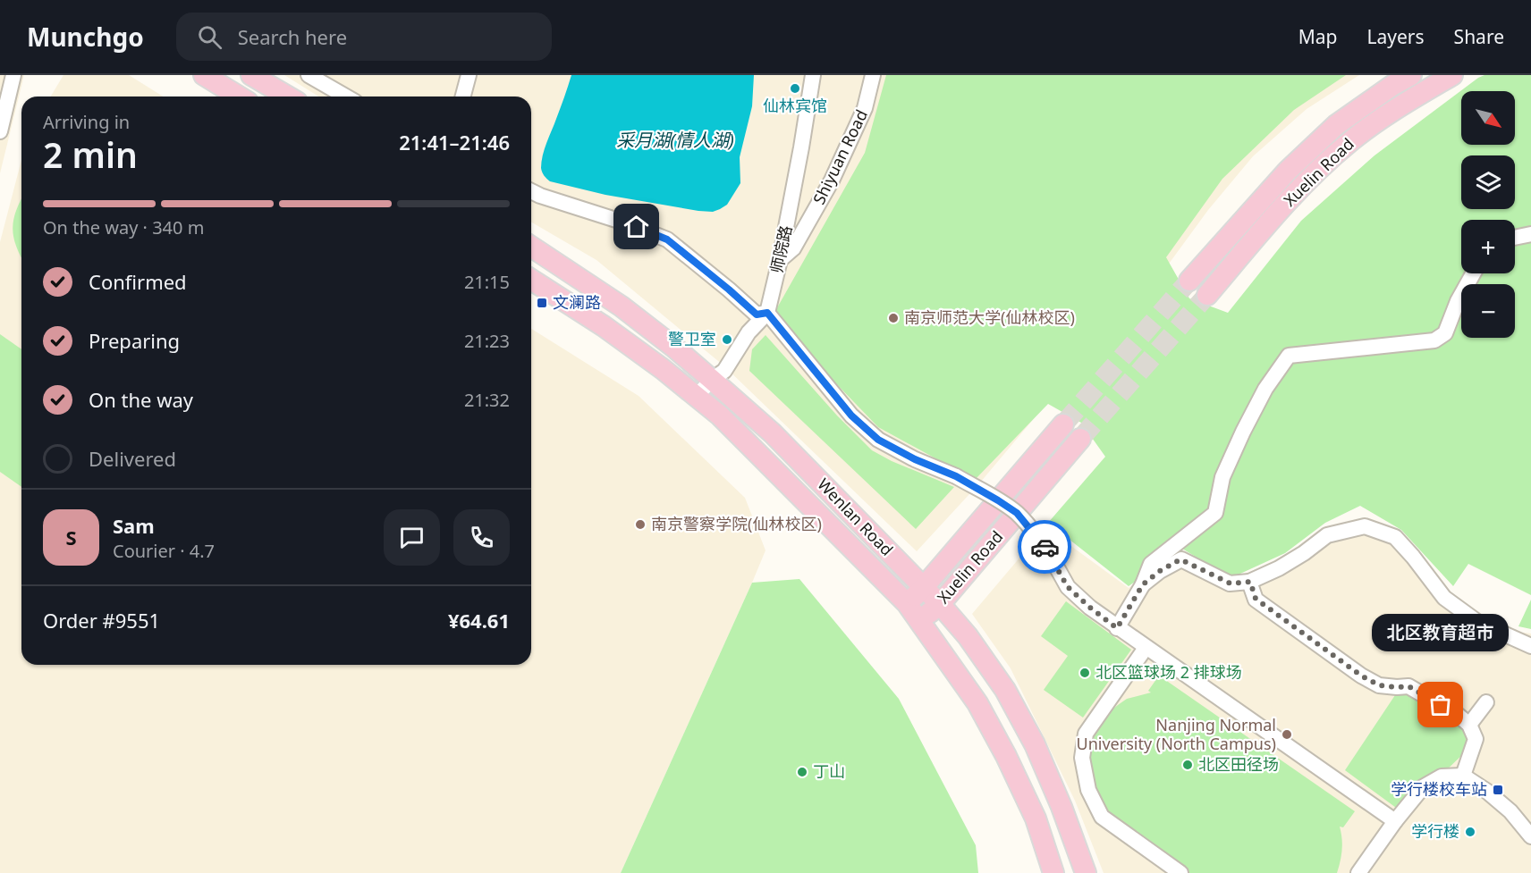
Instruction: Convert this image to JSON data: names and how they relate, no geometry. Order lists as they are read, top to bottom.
{
  "streets": {
    "main road": ["Xuelin Road", "Wenlan Road"],
    "street": ["Shiyuan Road", "师院路"]
  },
  "crossings": [
    ["Shiyuan Road", "师院路"],
    ["Xuelin Road", "Wenlan Road"]
  ],
  "water": ["采月湖(情人湖)"],
  "places": {
    "other": [
      "仙林宾馆",
      "南京师范大学(仙林校区)",
      "警卫室",
      "南京警察学院(仙林校区)",
      "北区篮球场 2 排球场",
      "北区教育超市",
      "Nanjing Normal University (North Campus)",
      "北区田径场",
      "丁山",
      "学行楼"
    ],
    "transit": ["文澜路", "学行楼校车站"]
  },
  "north": "bottom right",
  "page": {
    "header": "Munchgo",
    "search": "Search here",
    "nav": ["Map", "Layers", "Share"],
    "map_buttons": ["+", "−"],
    "heading": ["2 min", "Arriving in", "21:41–21:46"],
    "panel": [
      "Sam",
      "Courier · 4.7",
      "Order #9551",
      "¥64.61"
    ],
    "bar": "On the way · 340 m",
    "list": [
      ["Confirmed", "21:15"],
      ["Preparing", "21:23"],
      ["On the way", "21:32"],
      "Delivered"
    ],
    "round": "S",
    "bubble": "北区教育超市"
  }
}
